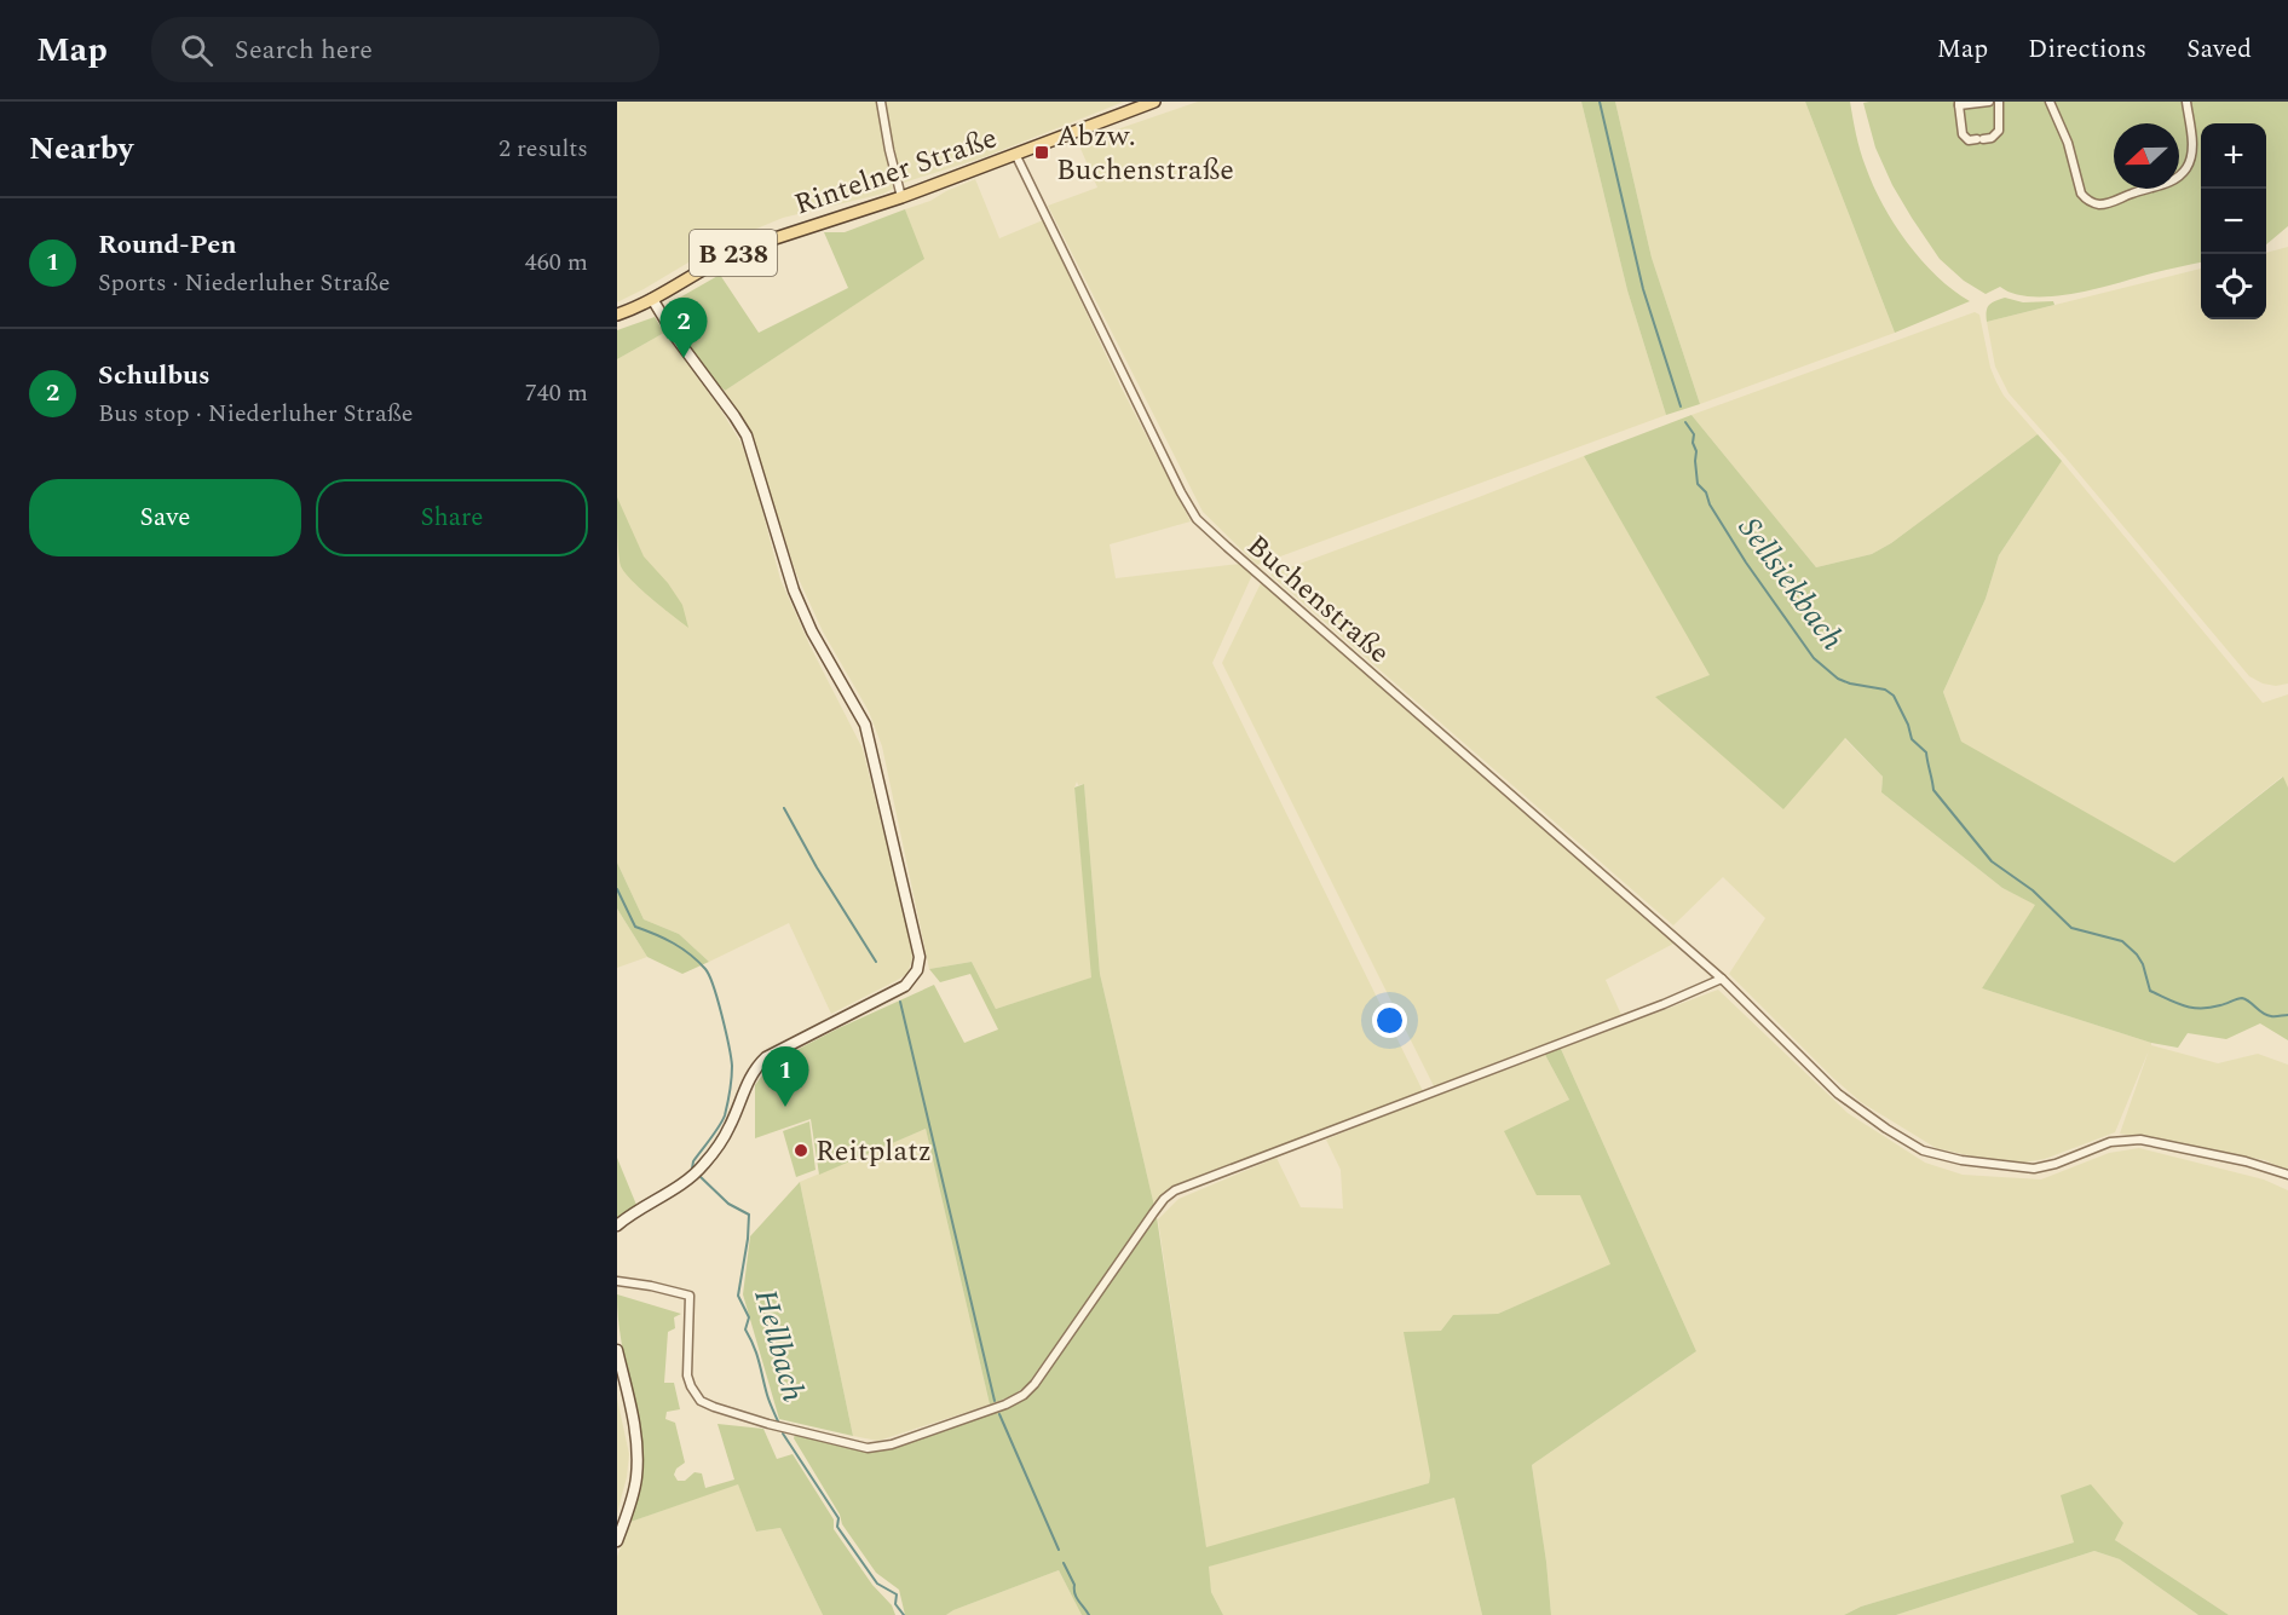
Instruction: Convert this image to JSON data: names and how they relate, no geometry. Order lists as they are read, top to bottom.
{
  "streets": {
    "main road": ["Rintelner Straße", "B 238"],
    "street": ["Buchenstraße"]
  },
  "crossings": [
    ["Rintelner Straße", "Buchenstraße"]
  ],
  "water": ["Sellsiekbach", "Hellbach"],
  "places": {
    "transit": ["Abzw. Buchenstraße"],
    "other": ["Reitplatz"]
  },
  "north": "left",
  "page": {
    "header": "Map",
    "search": "Search here",
    "nav": ["Map", "Directions", "Saved"],
    "heading": ["Nearby", "2 results"],
    "map_buttons": ["+", "−"],
    "list": [
      {
        "mark": "1",
        "name": "Round-Pen",
        "note": "Sports · Niederluher Straße",
        "value": "460 m"
      },
      {
        "mark": "2",
        "name": "Schulbus",
        "note": "Bus stop · Niederluher Straße",
        "value": "740 m"
      }
    ],
    "pins": ["2", "1"],
    "buttons": ["Save", "Share"]
  }
}
